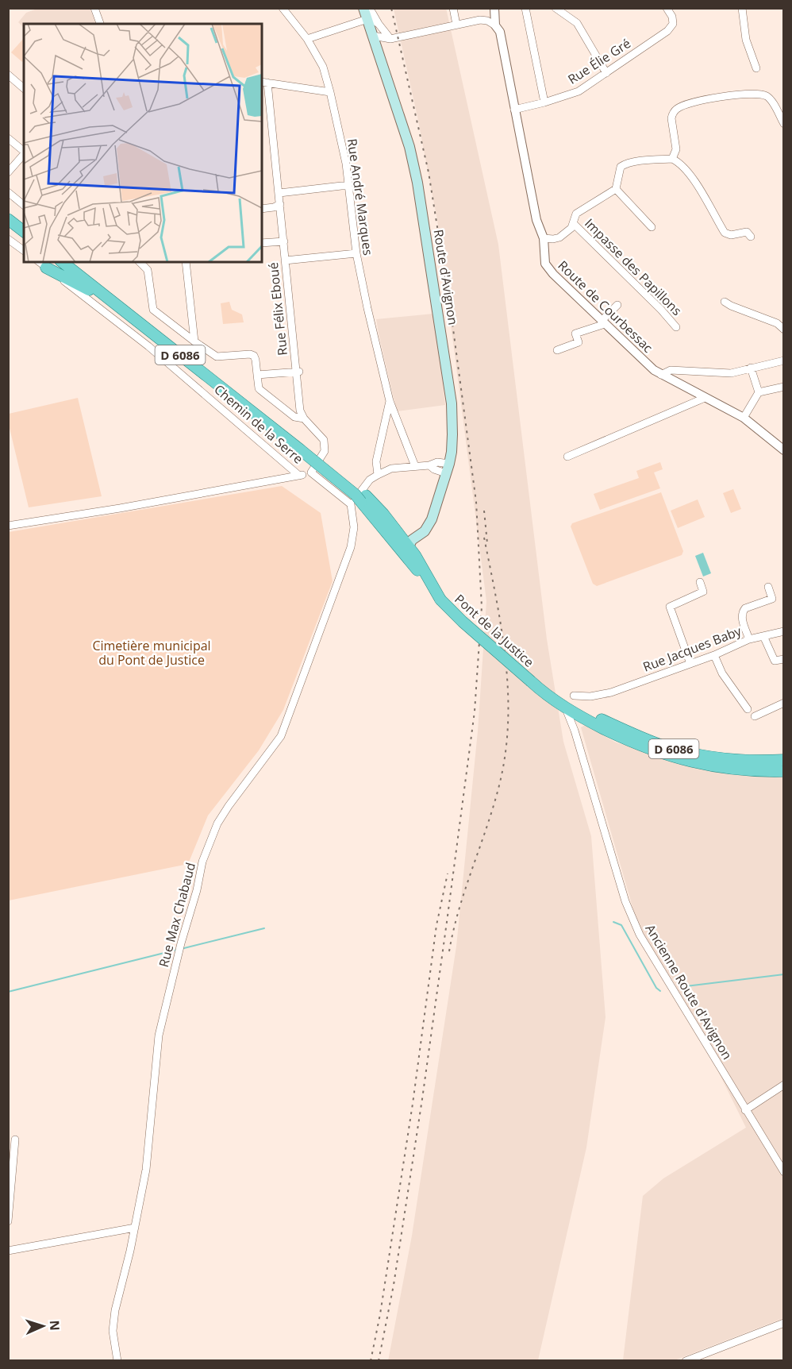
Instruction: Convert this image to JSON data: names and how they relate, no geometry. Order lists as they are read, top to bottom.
{
  "streets": {
    "main road": ["Route d'Avignon", "D 6086", "Pont de la Justice"],
    "street": [
      "Rue Élie Gré",
      "Rue André Marques",
      "Impasse des Papillons",
      "Route de Courbessac",
      "Rue Félix Eboué",
      "Chemin de la Serre",
      "Rue Jacques Baby",
      "Rue Max Chabaud",
      "Ancienne Route d'Avignon"
    ]
  },
  "crossings": [
    ["Rue Élie Gré", "Route de Courbessac"],
    ["Route d'Avignon", "D 6086"],
    ["Route d'Avignon", "Pont de la Justice"],
    ["D 6086", "Pont de la Justice"],
    ["D 6086", "Rue Max Chabaud"],
    ["D 6086", "Ancienne Route d'Avignon"]
  ],
  "parks": ["Cimetière municipal du Pont de Justice"],
  "north": "right"
}
